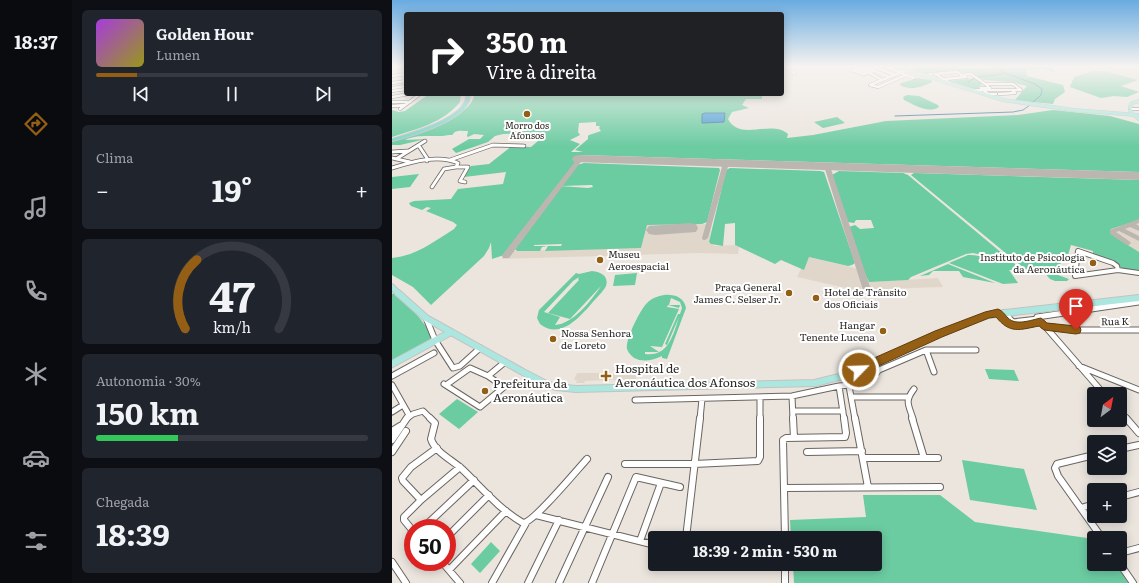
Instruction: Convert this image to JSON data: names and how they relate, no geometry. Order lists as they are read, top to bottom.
{
  "streets": {
    "street": ["Rua K"]
  },
  "places": {
    "other": [
      "Morro dos Afonsos",
      "Museu Aeroespacial",
      "Instituto de Psicologia da Aeronáutica",
      "Praça General James C. Selser Jr.",
      "Hotel de Trânsito dos Oficiais",
      "Hangar Tenente Lucena",
      "Nossa Senhora de Loreto",
      "Prefeitura da Aeronáutica"
    ],
    "health": ["Hospital de Aeronáutica dos Afonsos"]
  },
  "north": "top right",
  "page": {
    "tabs": "18:37",
    "turn": ["350 m", "Vire à direita"],
    "song": ["Golden Hour", "Lumen"],
    "tile": [
      "Clima",
      ["Autonomia · 30%", "150 km"],
      ["Chegada", "18:39"]
    ],
    "heat": ["−", "19°", "+"],
    "map_buttons": ["+", "−"],
    "limit": "50",
    "trip": "18:39 · 2 min · 530 m",
    "gauge": ["47", "km/h"]
  }
}
